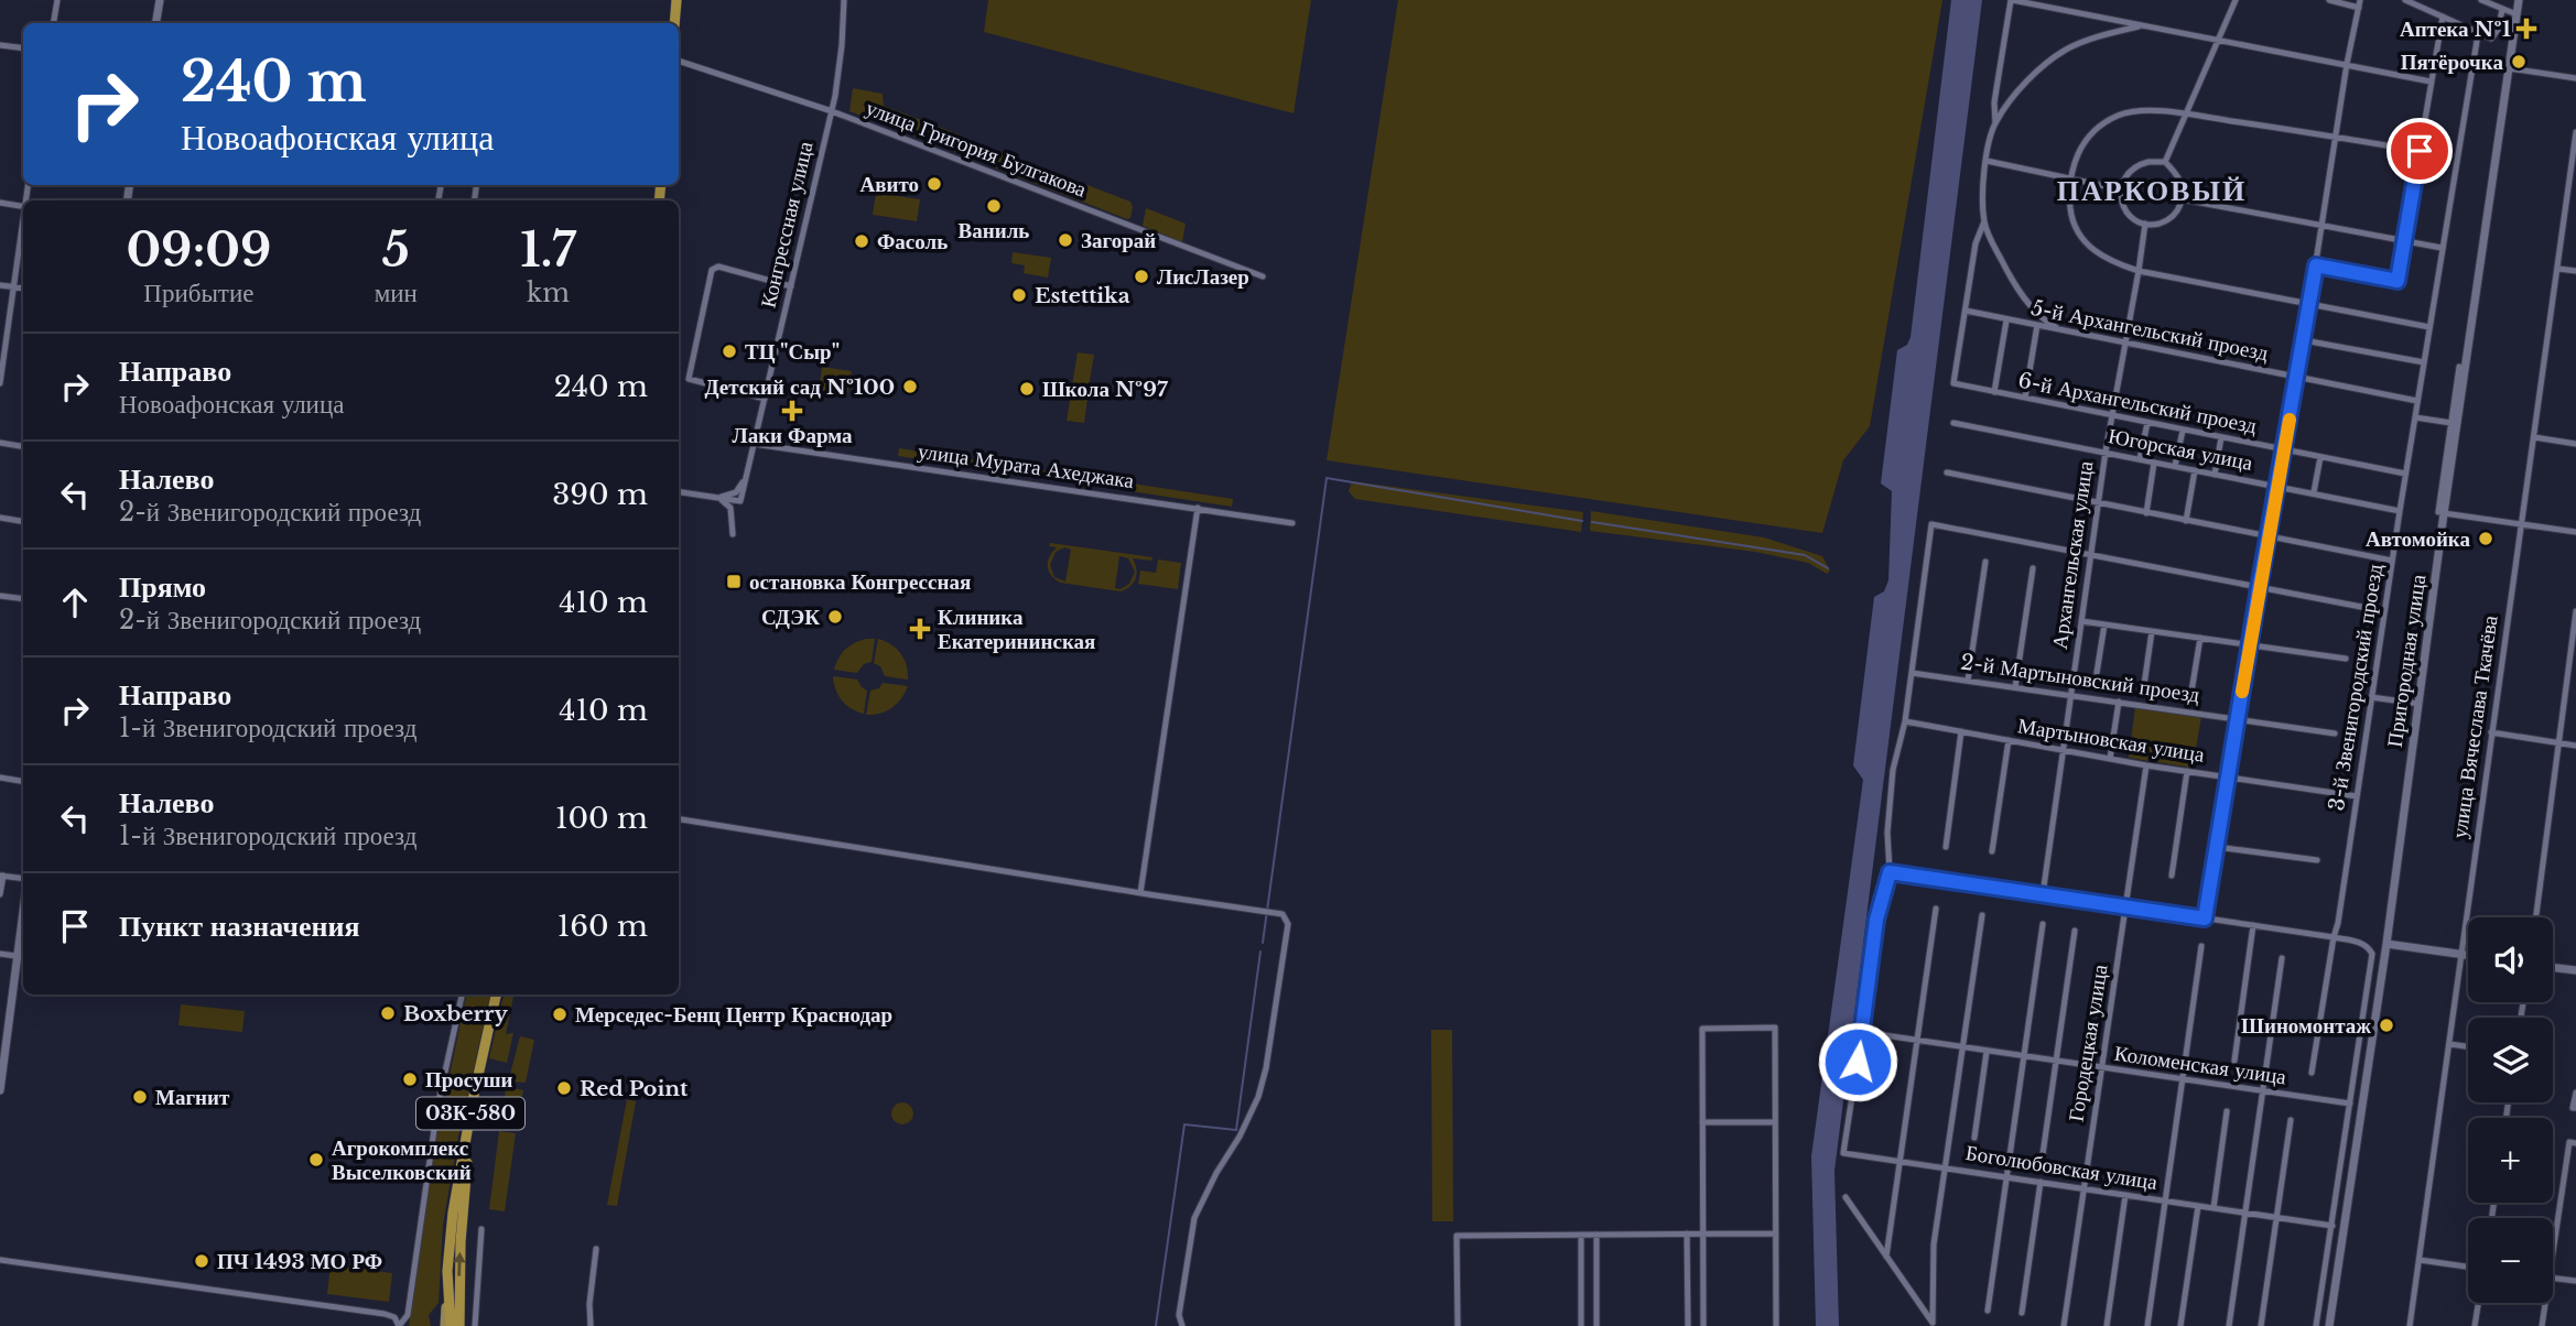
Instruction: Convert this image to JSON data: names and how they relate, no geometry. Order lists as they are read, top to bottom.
{
  "streets": {
    "highway": ["03К-580"],
    "street": [
      "улица Григория Булгакова",
      "Конгрессная улица",
      "5-й Архангельский проезд",
      "6-й Архангельский проезд",
      "Югорская улица",
      "улица Мурата Ахеджака",
      "Архангельская улица",
      "Пригородная улица",
      "2-й Мартыновский проезд",
      "3-й Звенигородский проезд",
      "улица Вячеслава Ткачёва",
      "Мартыновская улица",
      "Городецкая улица",
      "Коломенская улица",
      "Боголюбовская улица"
    ]
  },
  "crossings": [
    ["улица Григория Булгакова", "Конгрессная улица"],
    ["Конгрессная улица", "улица Мурата Ахеджака"],
    ["5-й Архангельский проезд", "6-й Архангельский проезд"],
    ["5-й Архангельский проезд", "Архангельская улица"],
    ["5-й Архангельский проезд", "3-й Звенигородский проезд"],
    ["6-й Архангельский проезд", "Архангельская улица"],
    ["6-й Архангельский проезд", "3-й Звенигородский проезд"],
    ["Югорская улица", "Архангельская улица"],
    ["Югорская улица", "3-й Звенигородский проезд"],
    ["Архангельская улица", "2-й Мартыновский проезд"],
    ["Архангельская улица", "Мартыновская улица"],
    ["3-й Звенигородский проезд", "Мартыновская улица"],
    ["Мартыновская улица", "Городецкая улица"],
    ["Городецкая улица", "Коломенская улица"],
    ["Городецкая улица", "Боголюбовская улица"],
    ["Коломенская улица", "Боголюбовская улица"]
  ],
  "districts": ["ПАРКОВЫЙ"],
  "places": {
    "health": ["Аптека №1", "Лаки Фарма", "Клиника Екатерининская"],
    "other": [
      "Пятёрочка",
      "Авито",
      "Ваниль",
      "Загорай",
      "Фасоль",
      "ЛисЛазер",
      "Estettika",
      "ТЦ \"Сыр\"",
      "Детский сад №100",
      "Школа №97",
      "Автомойка",
      "СДЭК",
      "Boxberry",
      "Мерседес-Бенц Центр Краснодар",
      "Шиномонтаж",
      "Просуши",
      "Red Point",
      "Магнит",
      "Агрокомплекс Выселковский",
      "ПЧ 1493 МО РФ"
    ],
    "transit": ["остановка Конгрессная"]
  },
  "page": {
    "turn": ["240 m", "Новоафонская улица"],
    "eta": [
      "09:09",
      "Прибытие",
      "5",
      "мин",
      "1.7",
      "km"
    ],
    "list": [
      {
        "name": "Направо",
        "note": "Новоафонская улица",
        "value": "240 m"
      },
      {
        "name": "Налево",
        "note": "2-й Звенигородский проезд",
        "value": "390 m"
      },
      {
        "name": "Прямо",
        "note": "2-й Звенигородский проезд",
        "value": "410 m"
      },
      {
        "name": "Направо",
        "note": "1-й Звенигородский проезд",
        "value": "410 m"
      },
      {
        "name": "Налево",
        "note": "1-й Звенигородский проезд",
        "value": "100 m"
      },
      {
        "name": "Пункт назначения",
        "value": "160 m"
      }
    ],
    "map_buttons": ["+", "−"]
  }
}
